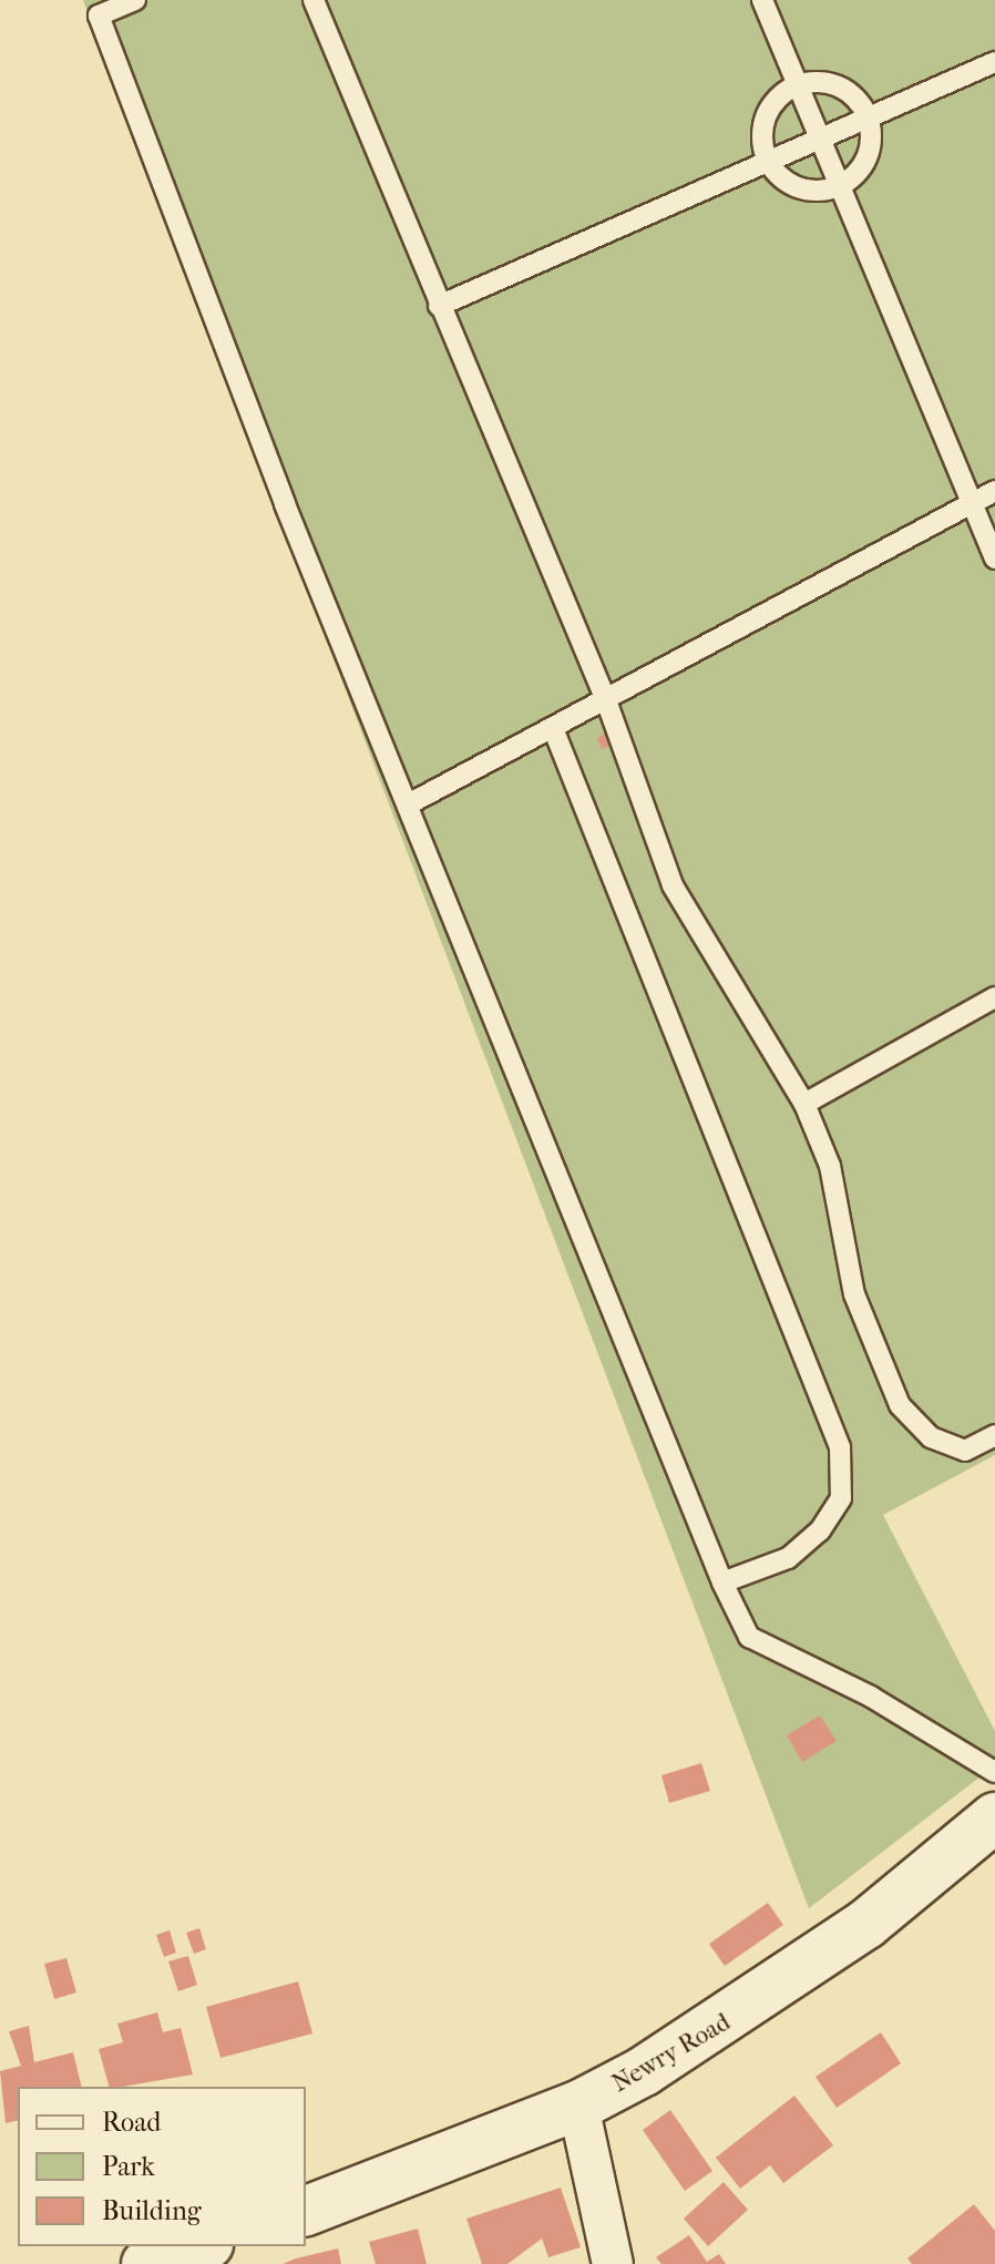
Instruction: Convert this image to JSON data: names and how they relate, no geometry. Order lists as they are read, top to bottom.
{
  "streets": {
    "main road": ["Newry Road"]
  },
  "legend": ["Road", "Park", "Building"]
}
